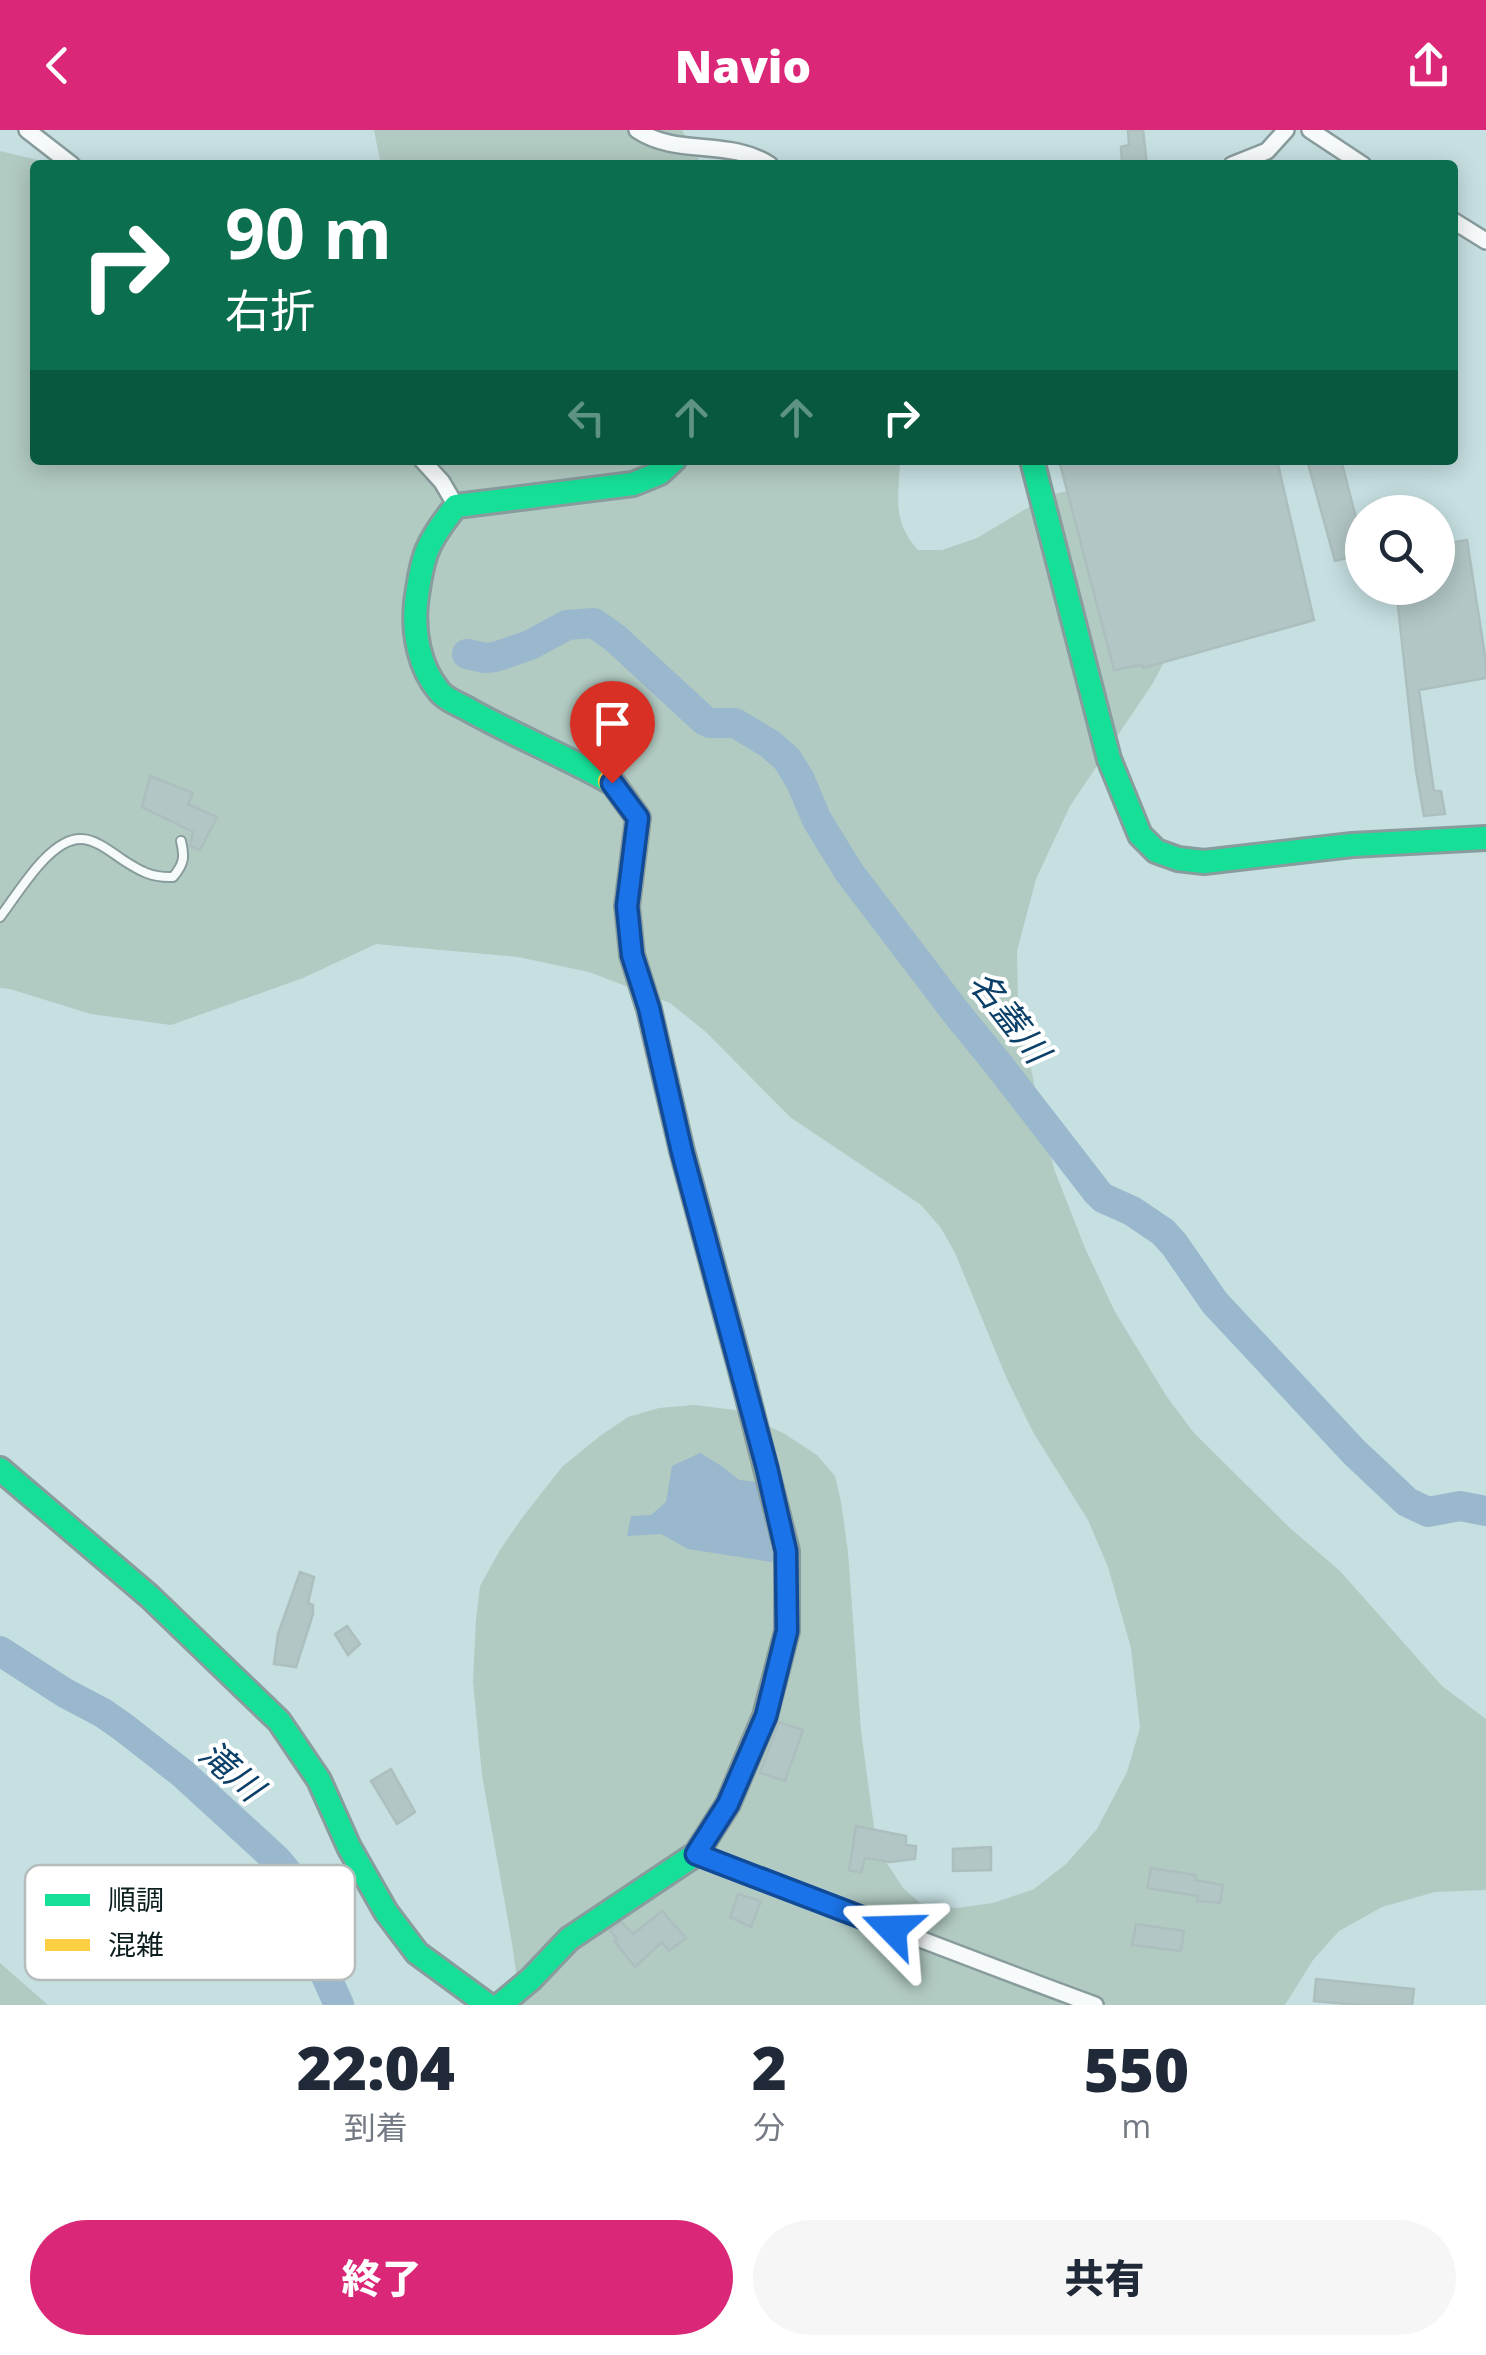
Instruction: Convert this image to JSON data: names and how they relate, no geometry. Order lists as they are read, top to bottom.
{
  "water": ["名蓋川", "滝川"],
  "legend": ["順調", "混雑"],
  "page": {
    "header": "Navio",
    "turn": ["90 m", "右折"],
    "eta": [
      "22:04",
      "到着",
      "2",
      "分",
      "550",
      "m"
    ],
    "buttons": ["終了", "共有"]
  }
}
